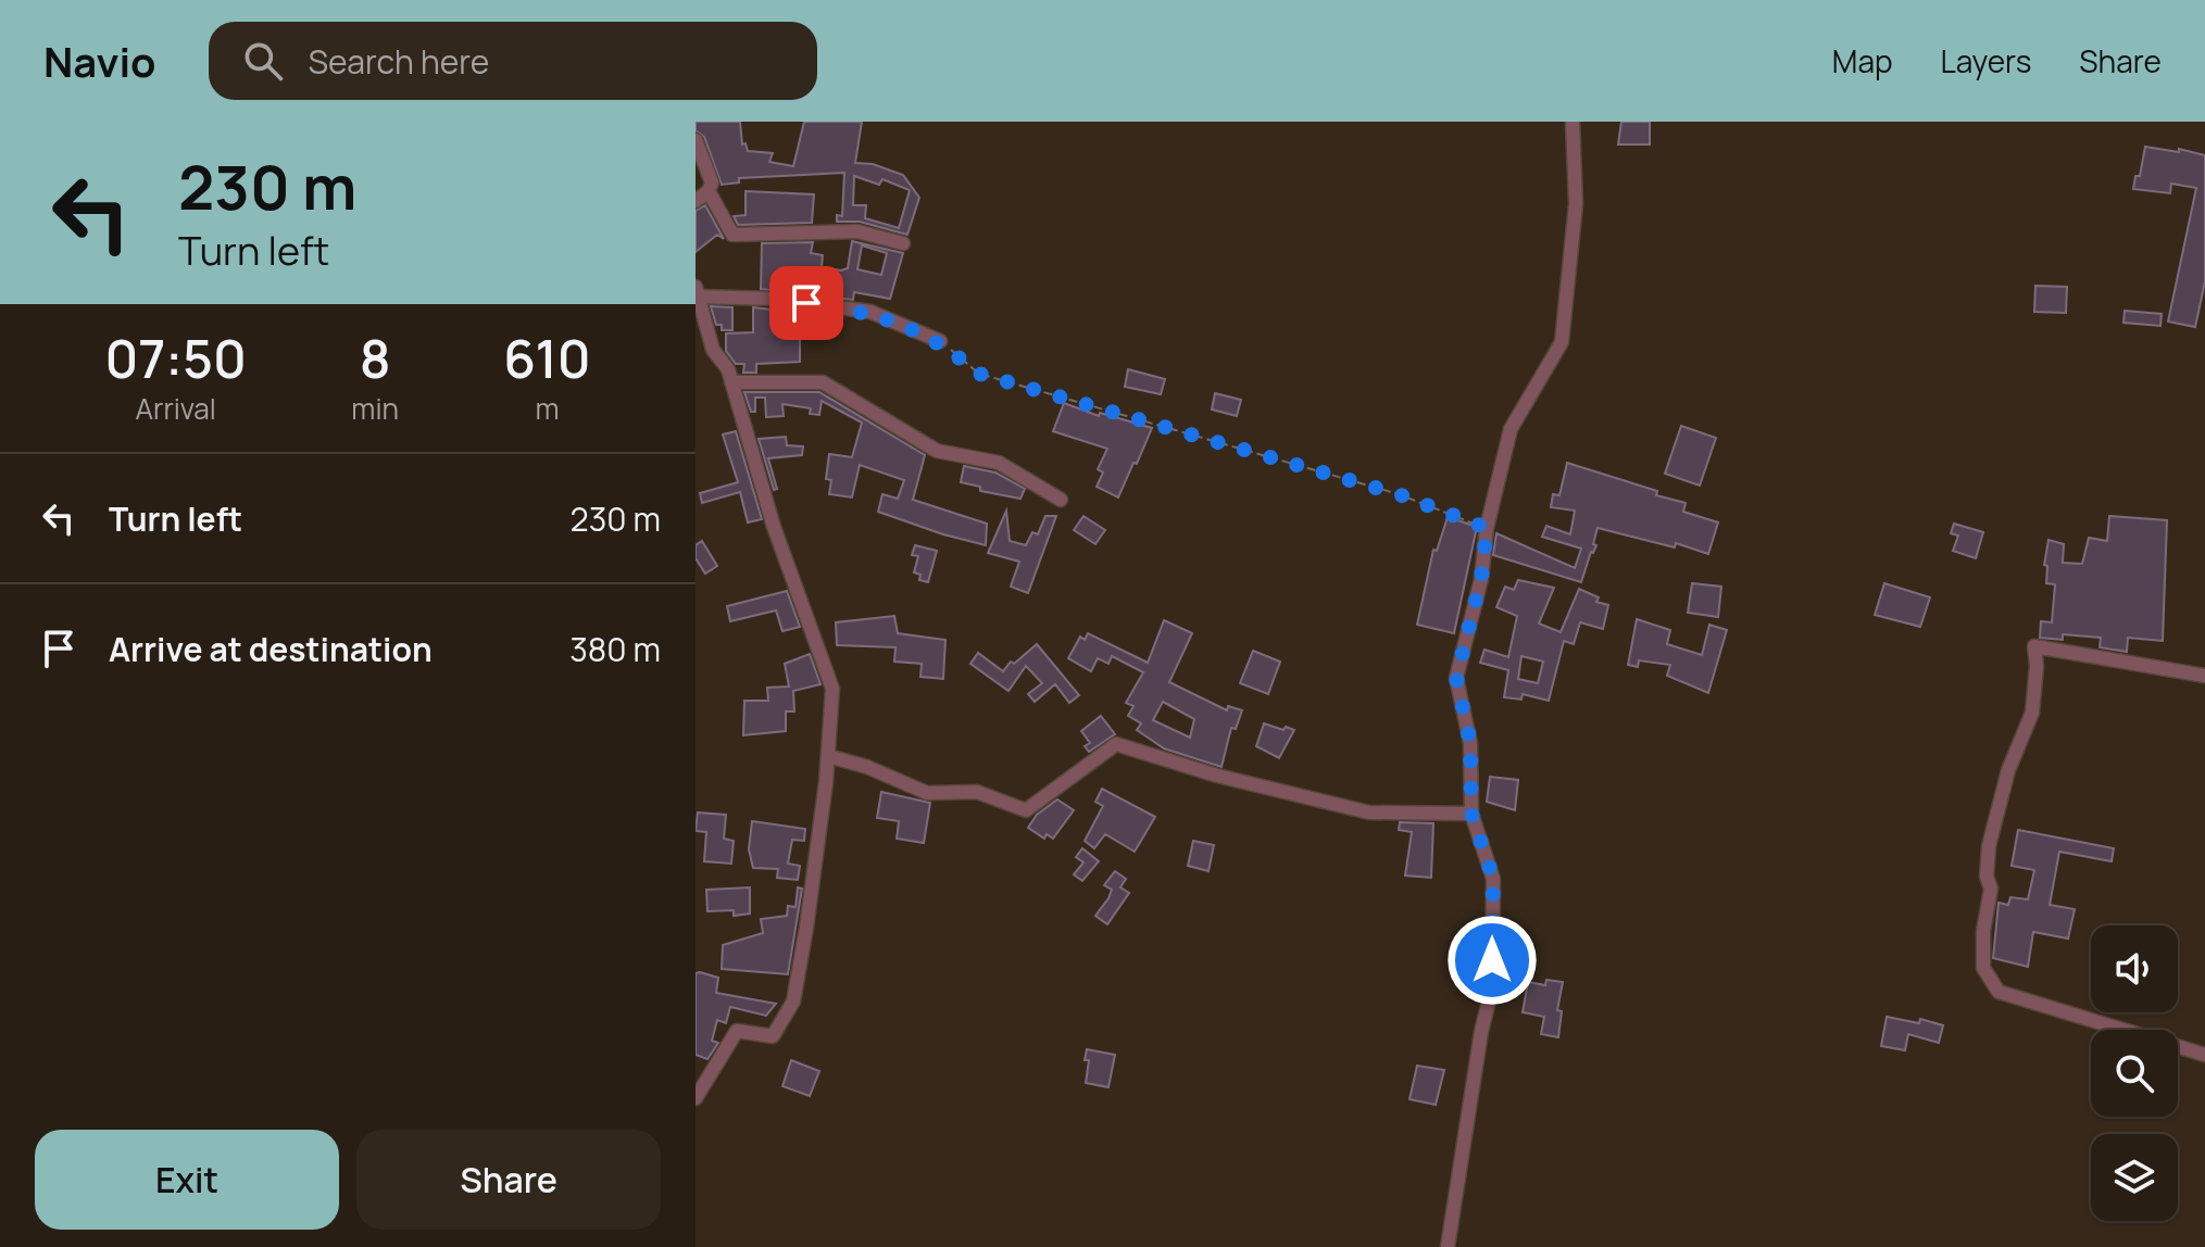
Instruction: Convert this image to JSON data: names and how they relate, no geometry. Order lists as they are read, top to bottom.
{
  "page": {
    "header": "Navio",
    "search": "Search here",
    "nav": ["Map", "Layers", "Share"],
    "turn": ["230 m", "Turn left"],
    "eta": [
      "07:50",
      "Arrival",
      "8",
      "min",
      "610",
      "m"
    ],
    "list": [
      {
        "name": "Turn left",
        "value": "230 m"
      },
      {
        "name": "Arrive at destination",
        "value": "380 m"
      }
    ],
    "buttons": ["Exit", "Share"]
  }
}
